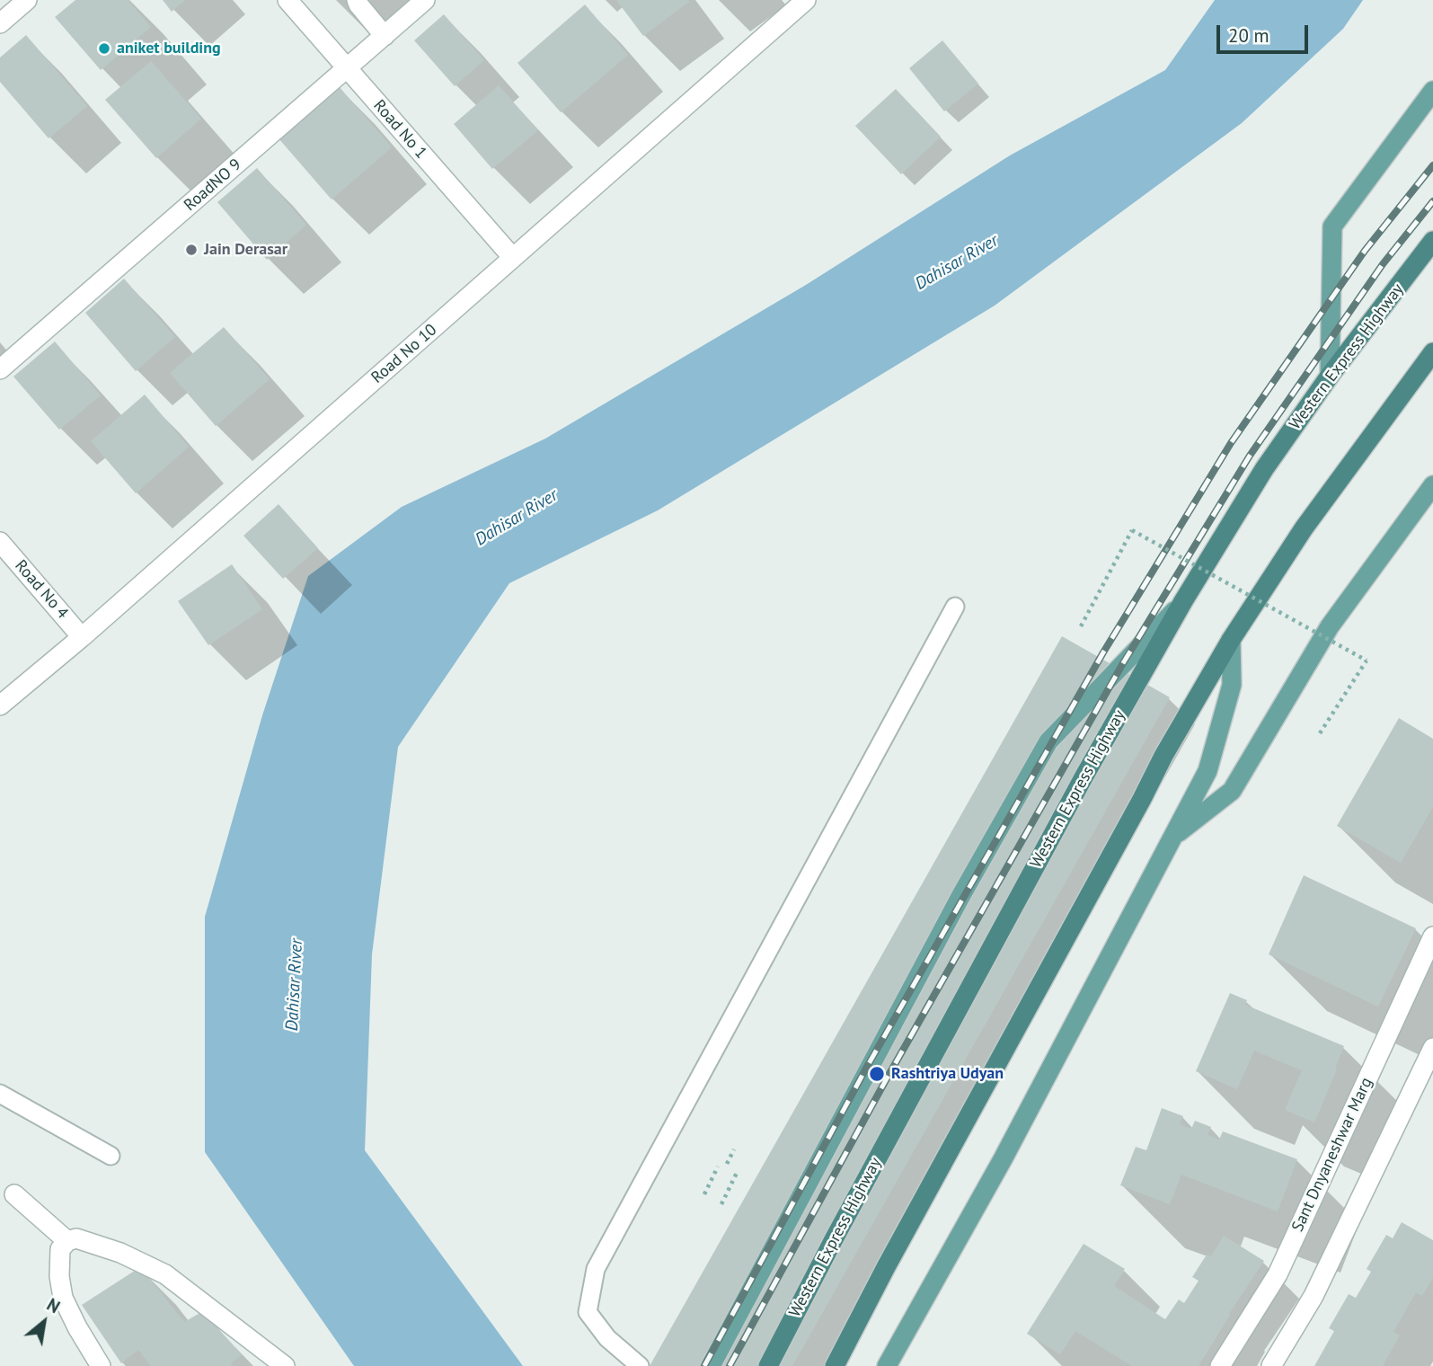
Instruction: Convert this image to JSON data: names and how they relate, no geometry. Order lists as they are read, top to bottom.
{
  "streets": {
    "highway": ["Western Express Highway"],
    "street": [
      "Road No 1",
      "RoadNO 9",
      "Road No 10",
      "Road No 4",
      "Sant Dnyaneshwar Marg"
    ]
  },
  "crossings": [
    ["Road No 1", "RoadNO 9"],
    ["Road No 1", "Road No 10"],
    ["Road No 10", "Road No 4"]
  ],
  "water": ["Dahisar River"],
  "places": ["aniket building", "Jain Derasar", "Rashtriya Udyan"],
  "scale_bar": "20 m",
  "north": "top right"
}
